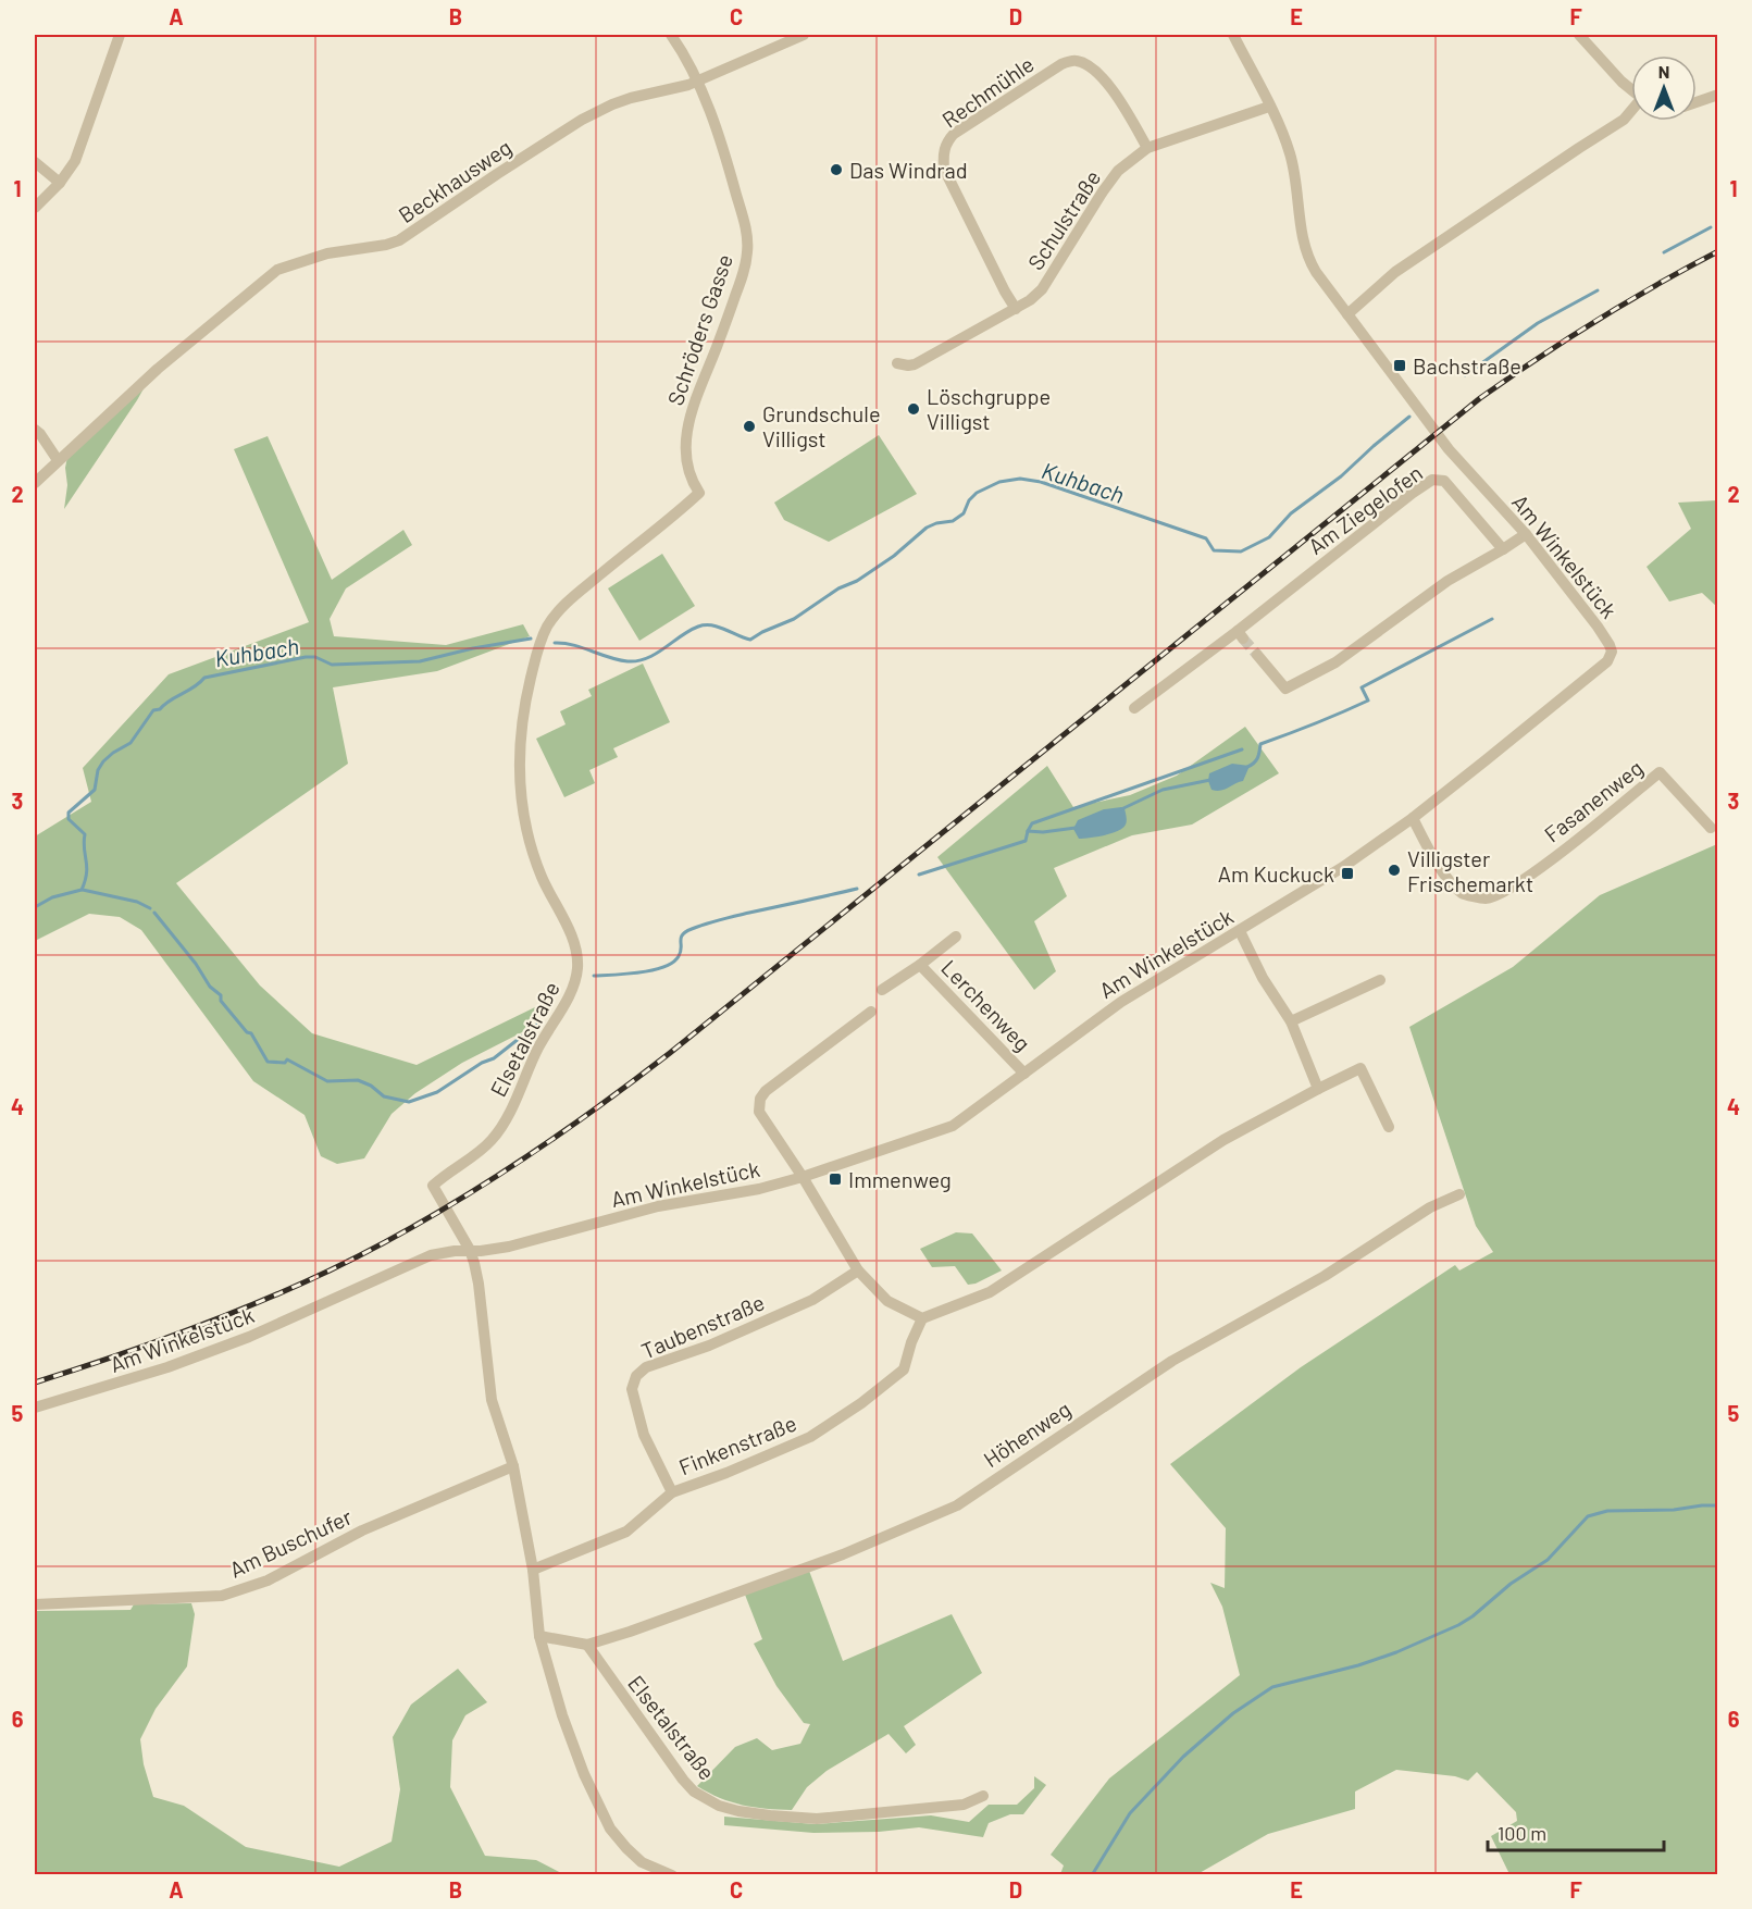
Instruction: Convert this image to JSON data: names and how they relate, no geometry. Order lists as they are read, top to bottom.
{
  "streets": {
    "street": [
      "Rechmühle",
      "Beckhausweg",
      "Schulstraße",
      "Schröders Gasse",
      "Am Ziegelofen",
      "Am Winkelstück",
      "Fasanenweg",
      "Lerchenweg",
      "Elsetalstraße",
      "Taubenstraße",
      "Höhenweg",
      "Finkenstraße",
      "Am Buschufer"
    ]
  },
  "crossings": [
    ["Rechmühle", "Schulstraße"],
    ["Beckhausweg", "Schröders Gasse"],
    ["Schulstraße", "Am Winkelstück"],
    ["Schröders Gasse", "Elsetalstraße"],
    ["Am Winkelstück", "Fasanenweg"],
    ["Am Winkelstück", "Lerchenweg"],
    ["Am Winkelstück", "Elsetalstraße"],
    ["Elsetalstraße", "Höhenweg"],
    ["Elsetalstraße", "Finkenstraße"],
    ["Elsetalstraße", "Am Buschufer"],
    ["Taubenstraße", "Finkenstraße"]
  ],
  "water": ["Kuhbach"],
  "places": {
    "other": [
      "Das Windrad",
      "Löschgruppe Villigst",
      "Grundschule Villigst",
      "Villigster Frischemarkt"
    ],
    "transit": ["Bachstraße", "Am Kuckuck", "Immenweg"]
  },
  "scale_bar": "100 m",
  "north": "top",
  "grid": {
    "columns": [
      "A",
      "B",
      "C",
      "D",
      "E",
      "F"
    ],
    "rows": [
      "1",
      "2",
      "3",
      "4",
      "5",
      "6"
    ]
  }
}
